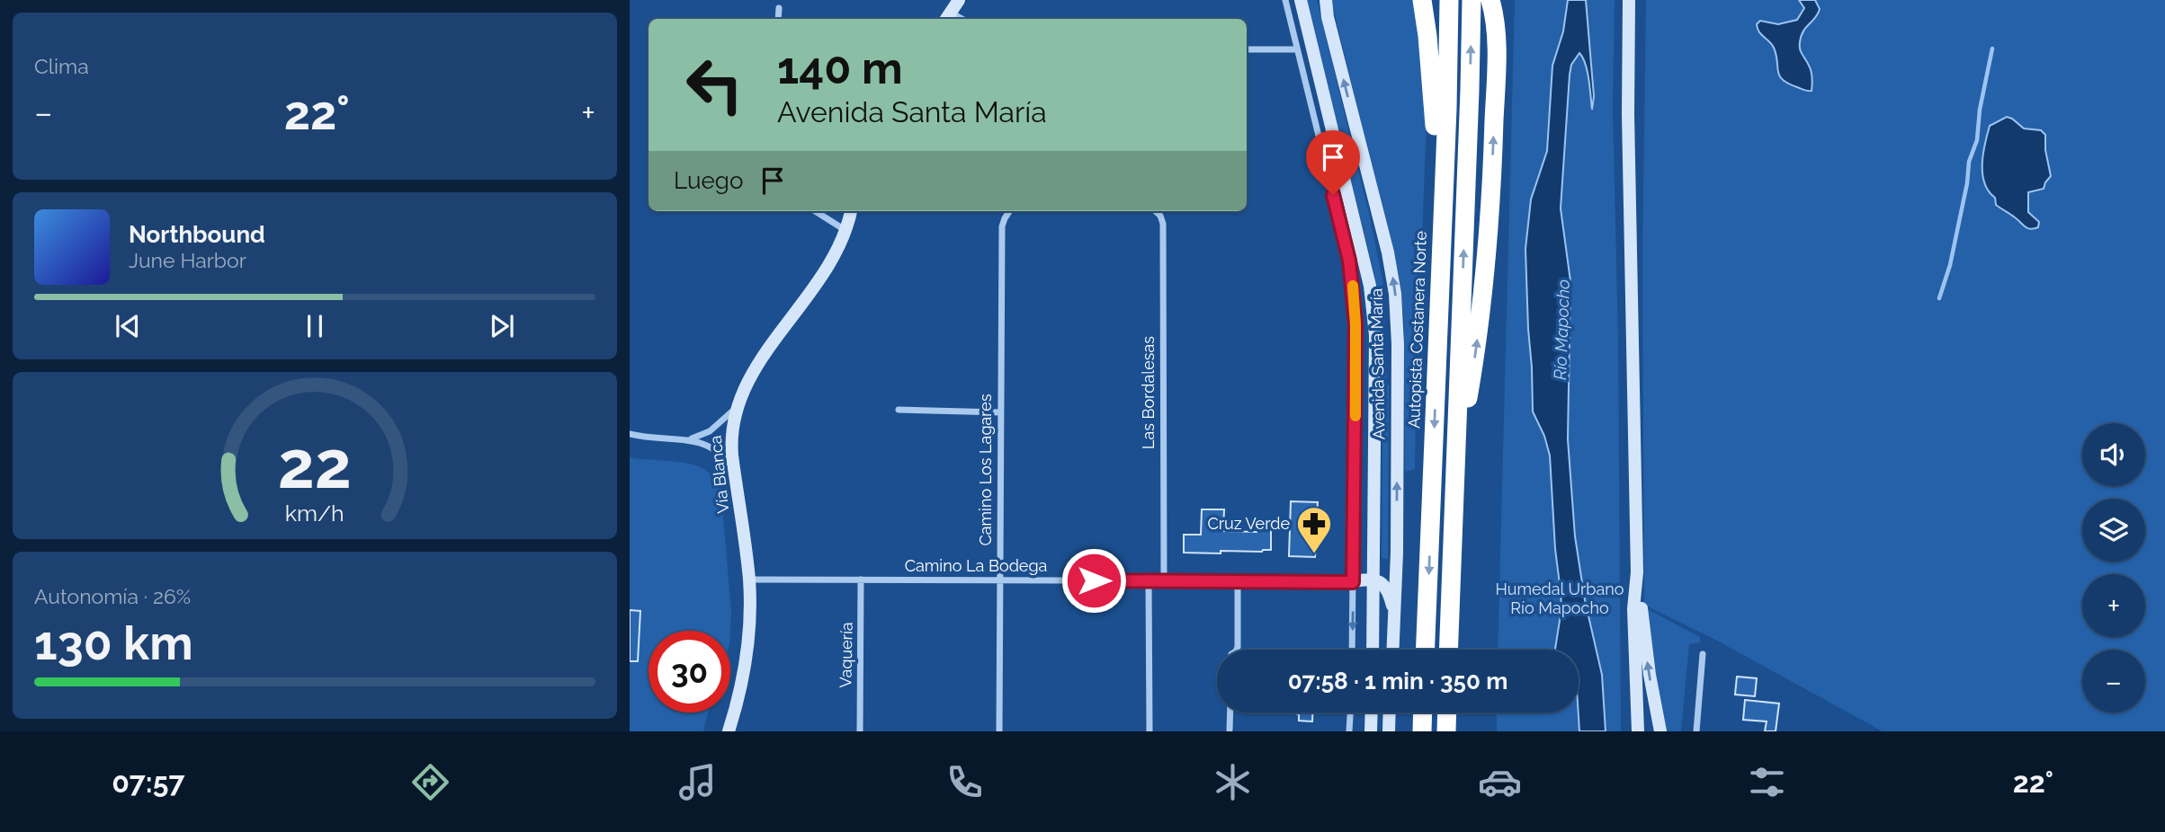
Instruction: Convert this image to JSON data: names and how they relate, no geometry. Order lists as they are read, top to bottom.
{
  "streets": {
    "highway": ["Autopista Costanera Norte"],
    "main road": ["Avenida Santa María", "Vía Blanca"],
    "street": [
      "Las Bordalesas",
      "Camino Los Lagares",
      "Camino La Bodega",
      "Vaquería"
    ]
  },
  "crossings": [
    ["Avenida Santa María", "Camino La Bodega"],
    ["Las Bordalesas", "Camino La Bodega"],
    ["Camino Los Lagares", "Camino La Bodega"],
    ["Vía Blanca", "Camino La Bodega"],
    ["Camino La Bodega", "Vaquería"]
  ],
  "water": ["Río Mapocho"],
  "parks": ["Humedal Urbano Río Mapocho"],
  "places": {
    "pharmacy": ["Cruz Verde"]
  },
  "page": {
    "tile": [
      "Clima",
      ["Autonomía · 26%", "130 km"]
    ],
    "turn": ["140 m", "Avenida Santa María"],
    "heat": ["−", "22°", "+"],
    "then": "Luego",
    "song": ["Northbound", "June Harbor"],
    "map_buttons": ["+", "−"],
    "limit": "30",
    "trip": "07:58 · 1 min · 350 m",
    "tabs": ["07:57", "22°"],
    "gauge": ["22", "km/h"]
  }
}
